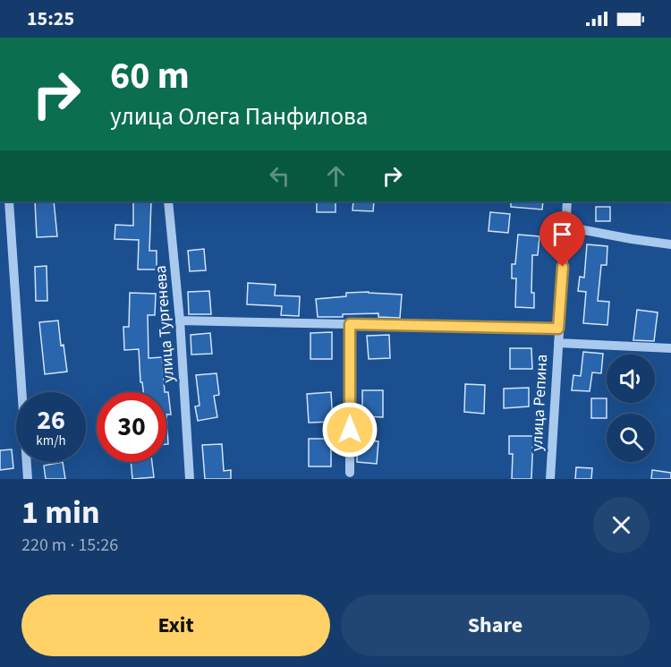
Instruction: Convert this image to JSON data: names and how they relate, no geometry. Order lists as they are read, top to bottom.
{
  "streets": {
    "street": ["улица Тургенева", "улица Репина"]
  },
  "page": {
    "status": "15:25",
    "turn": ["60 m", "улица Олега Панфилова"],
    "speed": "26 km/h",
    "limit": "30",
    "heading": ["1 min", "220 m · 15:26"],
    "buttons": ["Exit", "Share"]
  }
}
